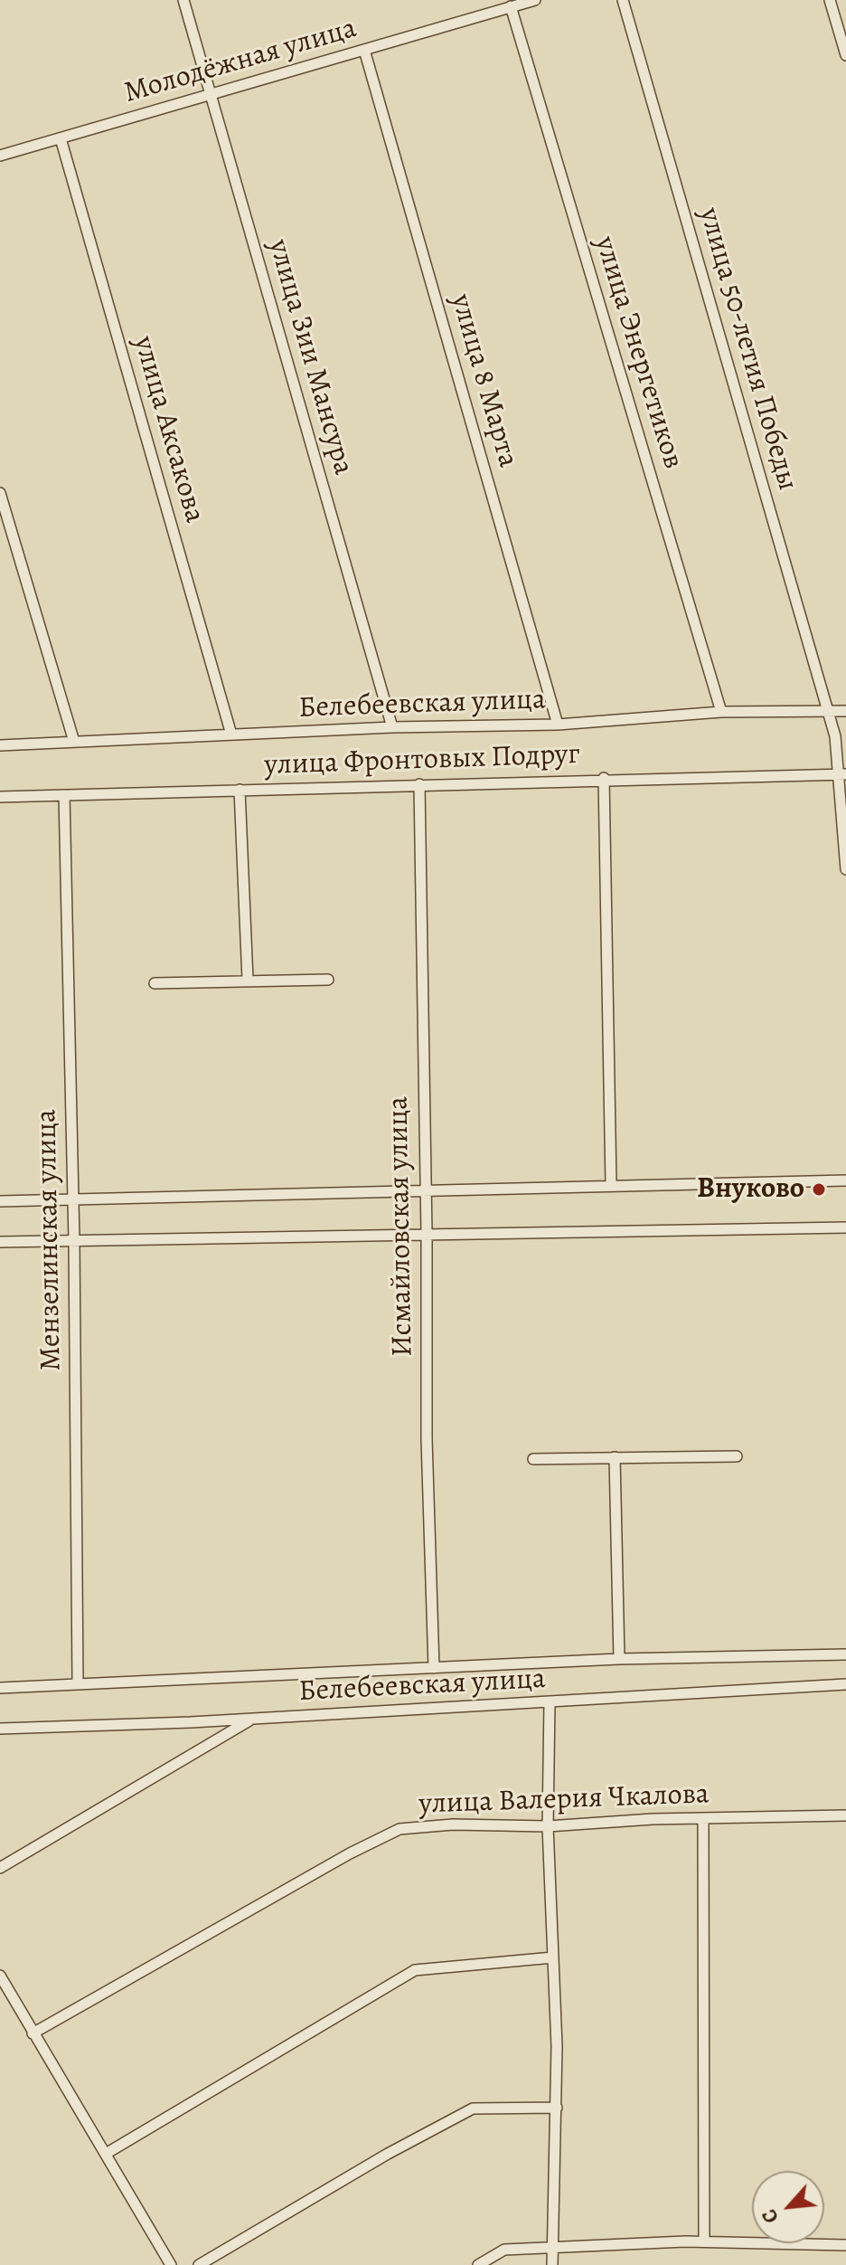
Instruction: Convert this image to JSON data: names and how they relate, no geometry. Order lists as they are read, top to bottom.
{
  "streets": {
    "street": [
      "Молодёжная улица",
      "улица 50-летия Победы",
      "улица Энергетиков",
      "улица Зии Мансура",
      "улица 8 Марта",
      "улица Аксакова",
      "Белебеевская улица",
      "улица Фронтовых Подруг",
      "Исмайловская улица",
      "Мензелинская улица",
      "улица Валерия Чкалова"
    ]
  },
  "crossings": [
    ["Молодёжная улица", "улица Энергетиков"],
    ["Молодёжная улица", "улица Зии Мансура"],
    ["Молодёжная улица", "улица 8 Марта"],
    ["Молодёжная улица", "улица Аксакова"],
    ["улица 50-летия Победы", "Белебеевская улица"],
    ["улица 50-летия Победы", "улица Фронтовых Подруг"],
    ["улица Энергетиков", "Белебеевская улица"],
    ["улица Зии Мансура", "Белебеевская улица"],
    ["улица 8 Марта", "Белебеевская улица"],
    ["улица Аксакова", "Белебеевская улица"],
    ["Белебеевская улица", "Исмайловская улица"],
    ["Белебеевская улица", "Мензелинская улица"],
    ["улица Фронтовых Подруг", "Исмайловская улица"],
    ["улица Фронтовых Подруг", "Мензелинская улица"]
  ],
  "places": ["Внуково"],
  "north": "bottom left"
}
